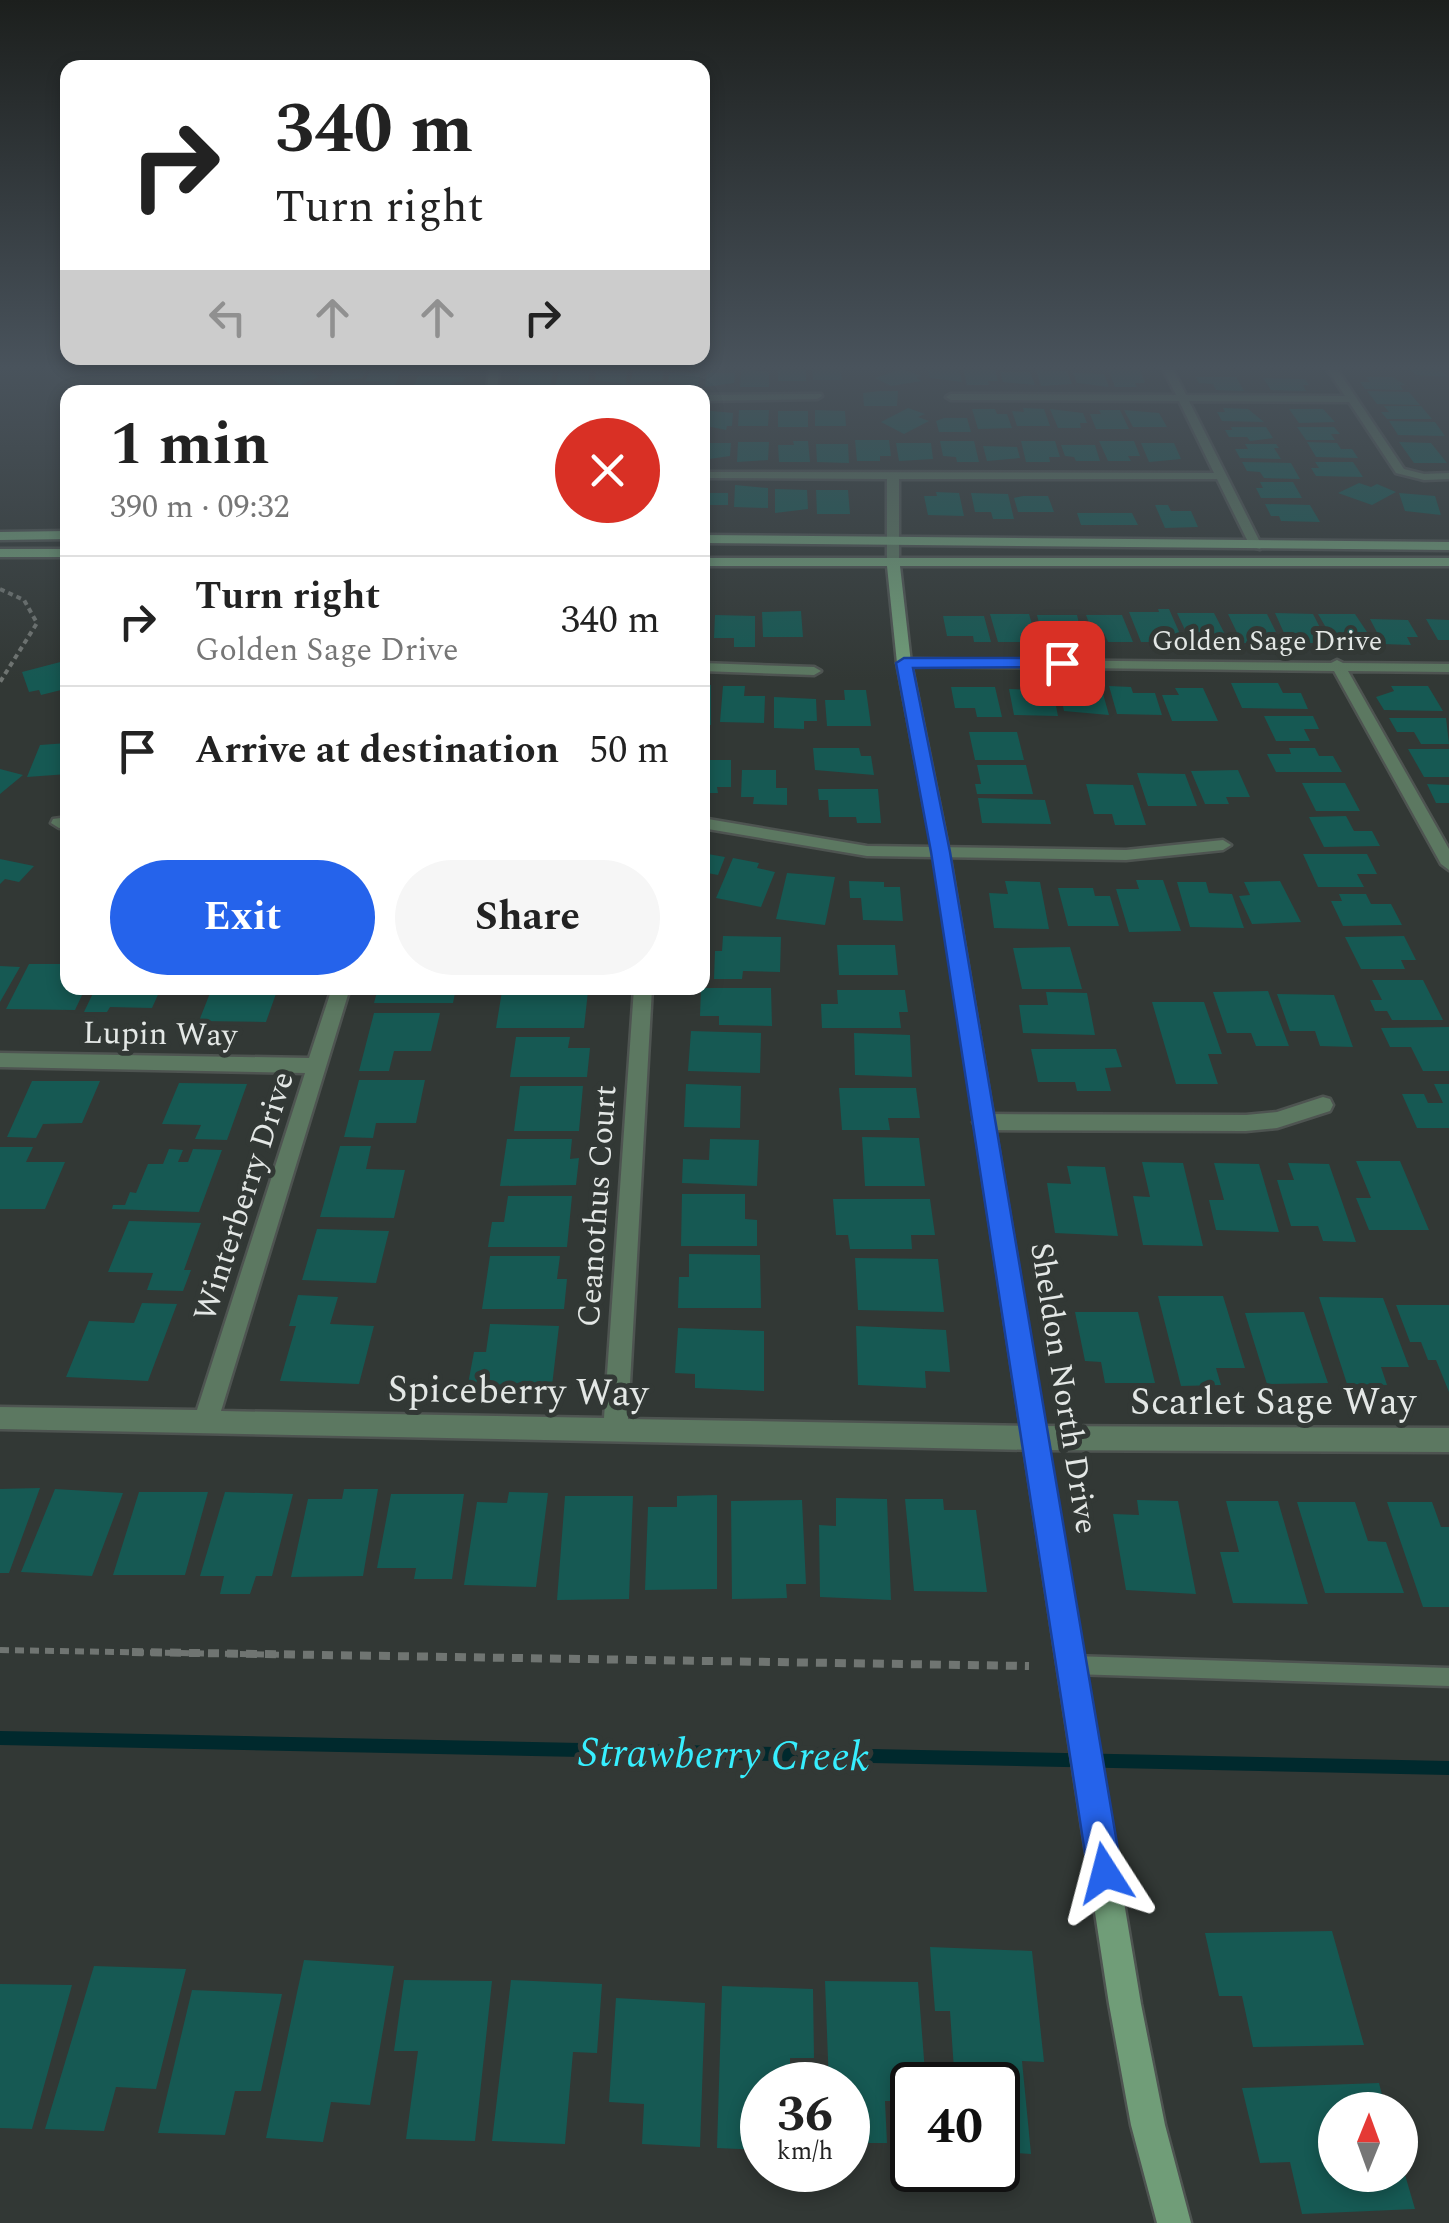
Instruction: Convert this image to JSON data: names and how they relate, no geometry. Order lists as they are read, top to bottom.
{
  "streets": {
    "main road": ["Sheldon North Drive"],
    "street": [
      "Golden Sage Drive",
      "Lupin Way",
      "Winterberry Drive",
      "Ceanothus Court",
      "Spiceberry Way",
      "Scarlet Sage Way"
    ]
  },
  "crossings": [
    ["Golden Sage Drive", "Sheldon North Drive"],
    ["Lupin Way", "Winterberry Drive"],
    ["Winterberry Drive", "Spiceberry Way"],
    ["Ceanothus Court", "Spiceberry Way"],
    ["Sheldon North Drive", "Spiceberry Way"],
    ["Sheldon North Drive", "Scarlet Sage Way"],
    ["Spiceberry Way", "Scarlet Sage Way"]
  ],
  "water": ["Strawberry Creek"],
  "north": "top",
  "page": {
    "turn": ["340 m", "Turn right"],
    "heading": ["1 min", "390 m · 09:32"],
    "list": [
      {
        "name": "Turn right",
        "note": "Golden Sage Drive",
        "value": "340 m"
      },
      {
        "name": "Arrive at destination",
        "value": "50 m"
      }
    ],
    "buttons": ["Exit", "Share"],
    "speed": "36 km/h",
    "limit": "40"
  }
}
